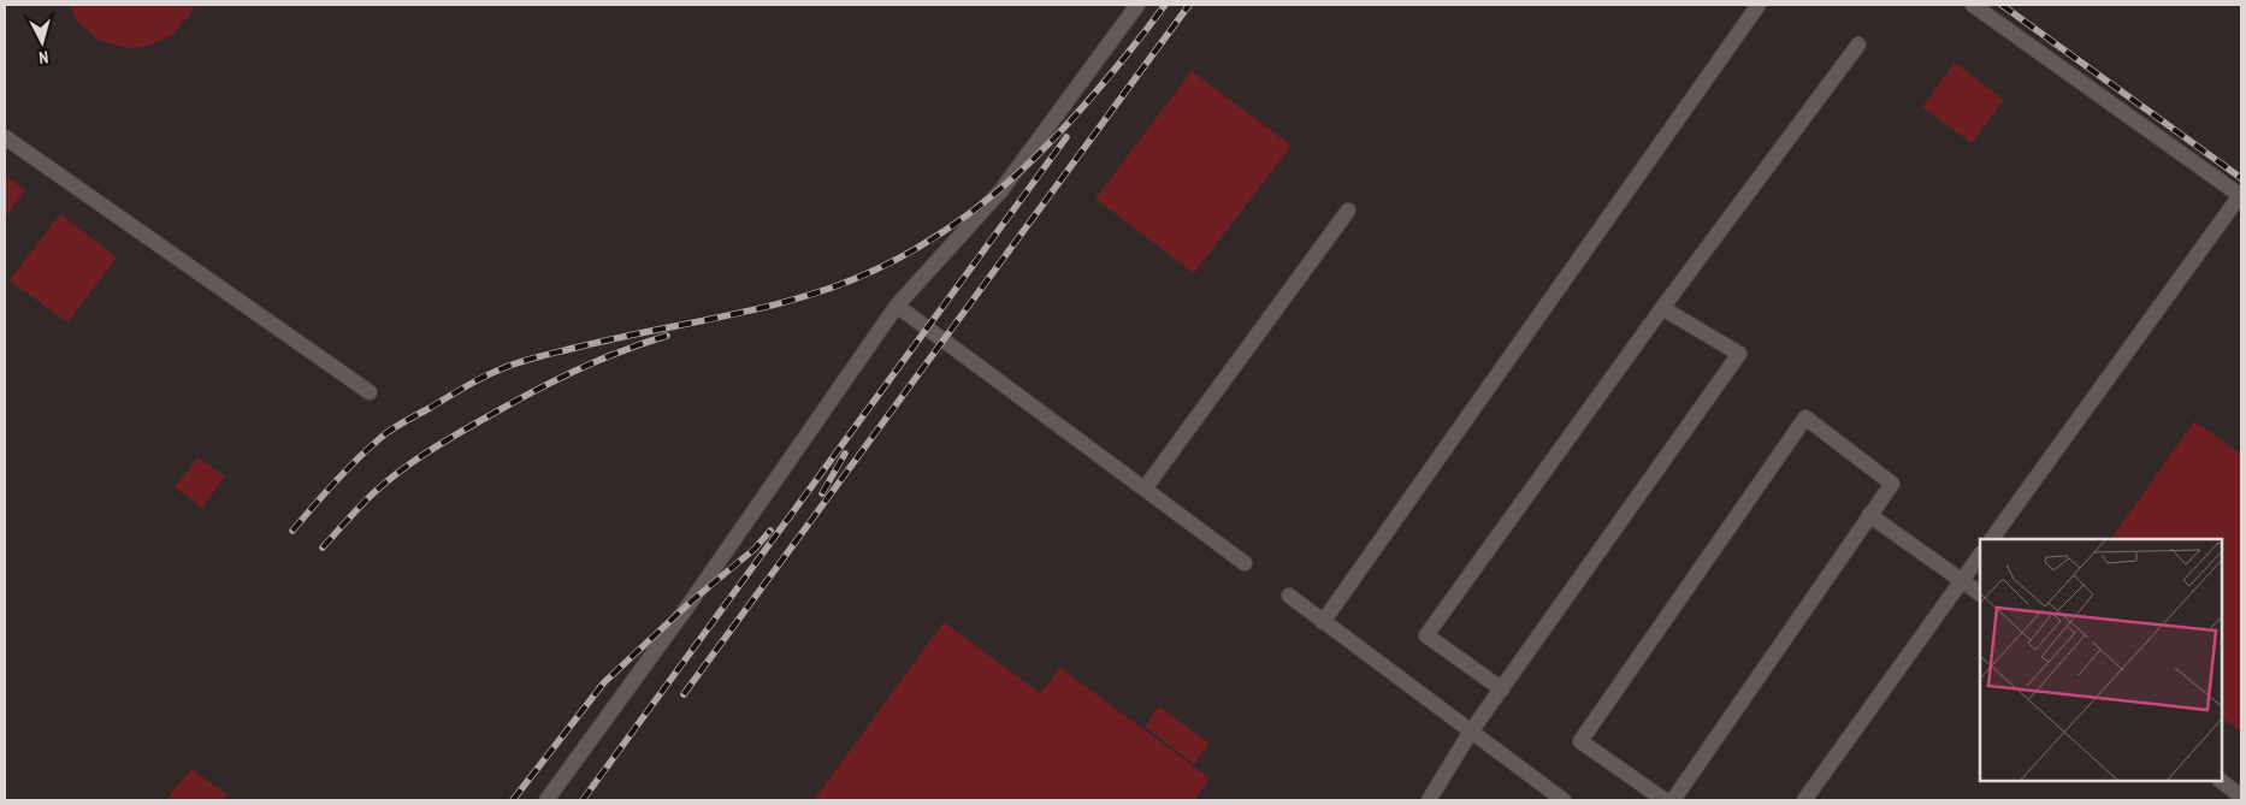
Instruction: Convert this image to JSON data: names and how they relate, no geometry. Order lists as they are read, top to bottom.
{
  "north": "bottom"
}
